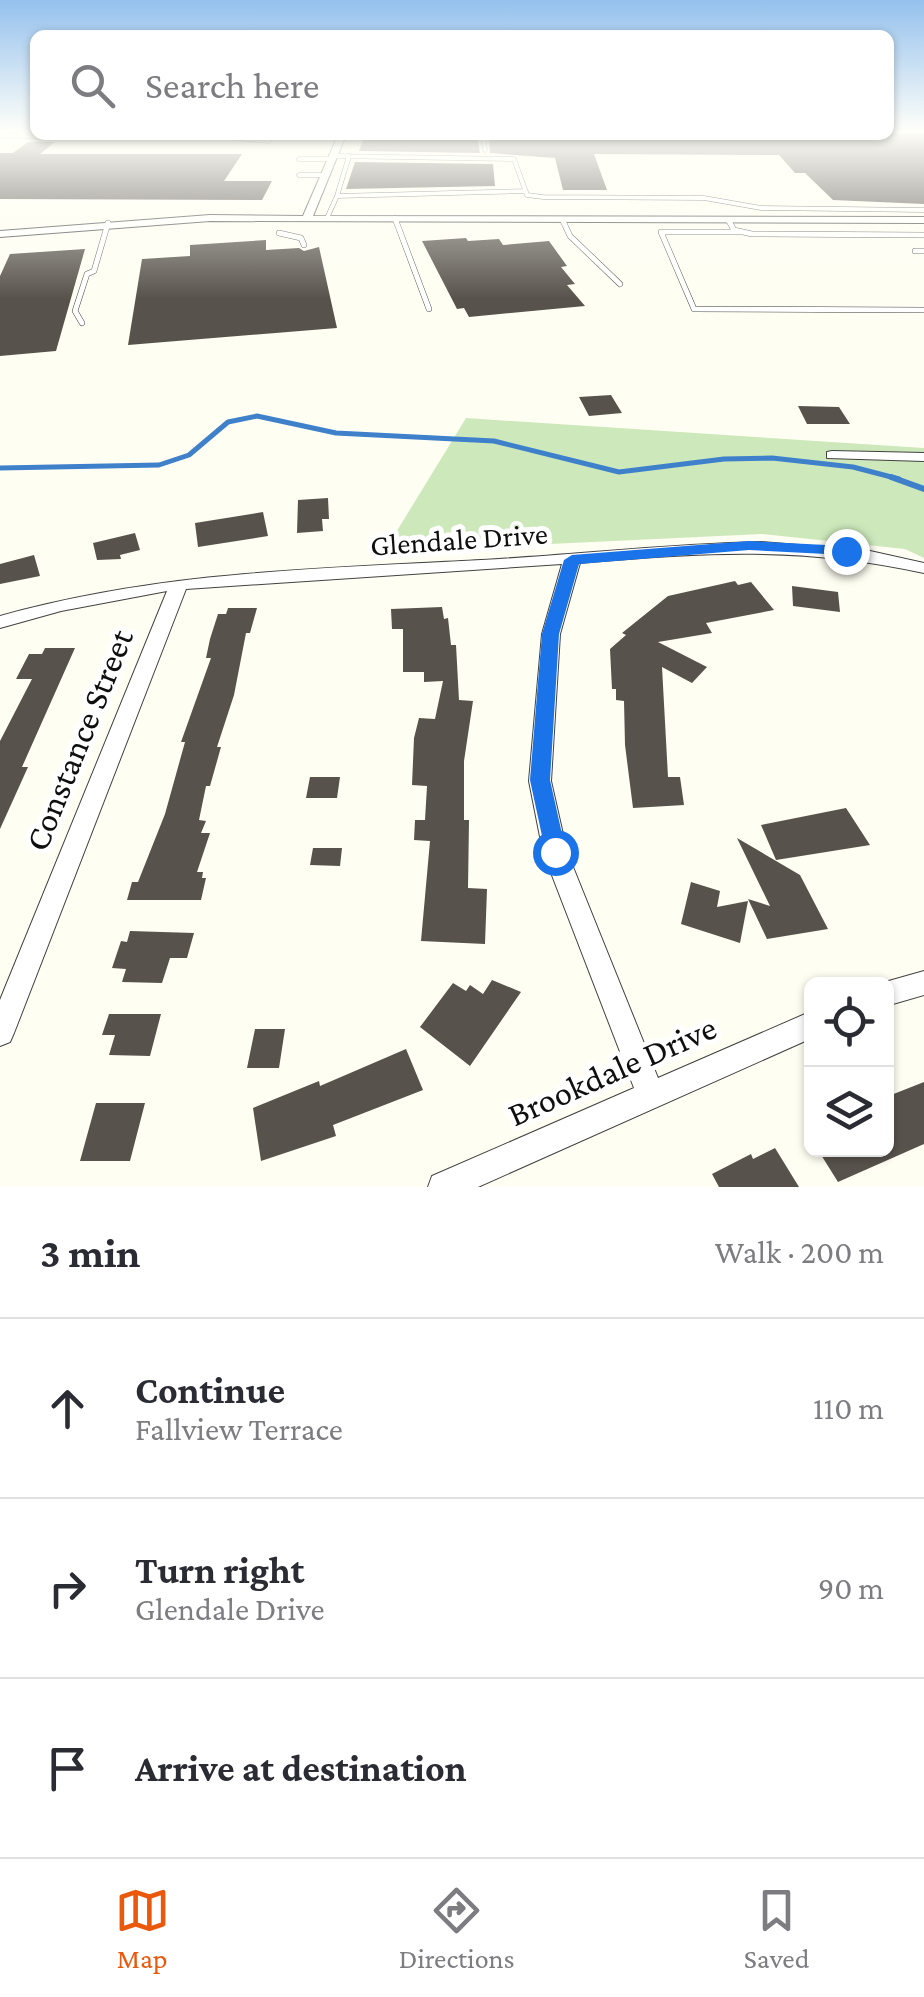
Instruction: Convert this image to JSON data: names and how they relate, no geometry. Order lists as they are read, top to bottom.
{
  "streets": {
    "street": ["Glendale Drive", "Constance Street", "Brookdale Drive"]
  },
  "crossings": [
    ["Glendale Drive", "Constance Street"]
  ],
  "page": {
    "search": "Search here",
    "heading": ["3 min", "Walk · 200 m"],
    "list": [
      ["Continue", "Fallview Terrace", "110 m"],
      ["Turn right", "Glendale Drive", "90 m"],
      "Arrive at destination"
    ],
    "nav": ["Map", "Directions", "Saved"]
  }
}
